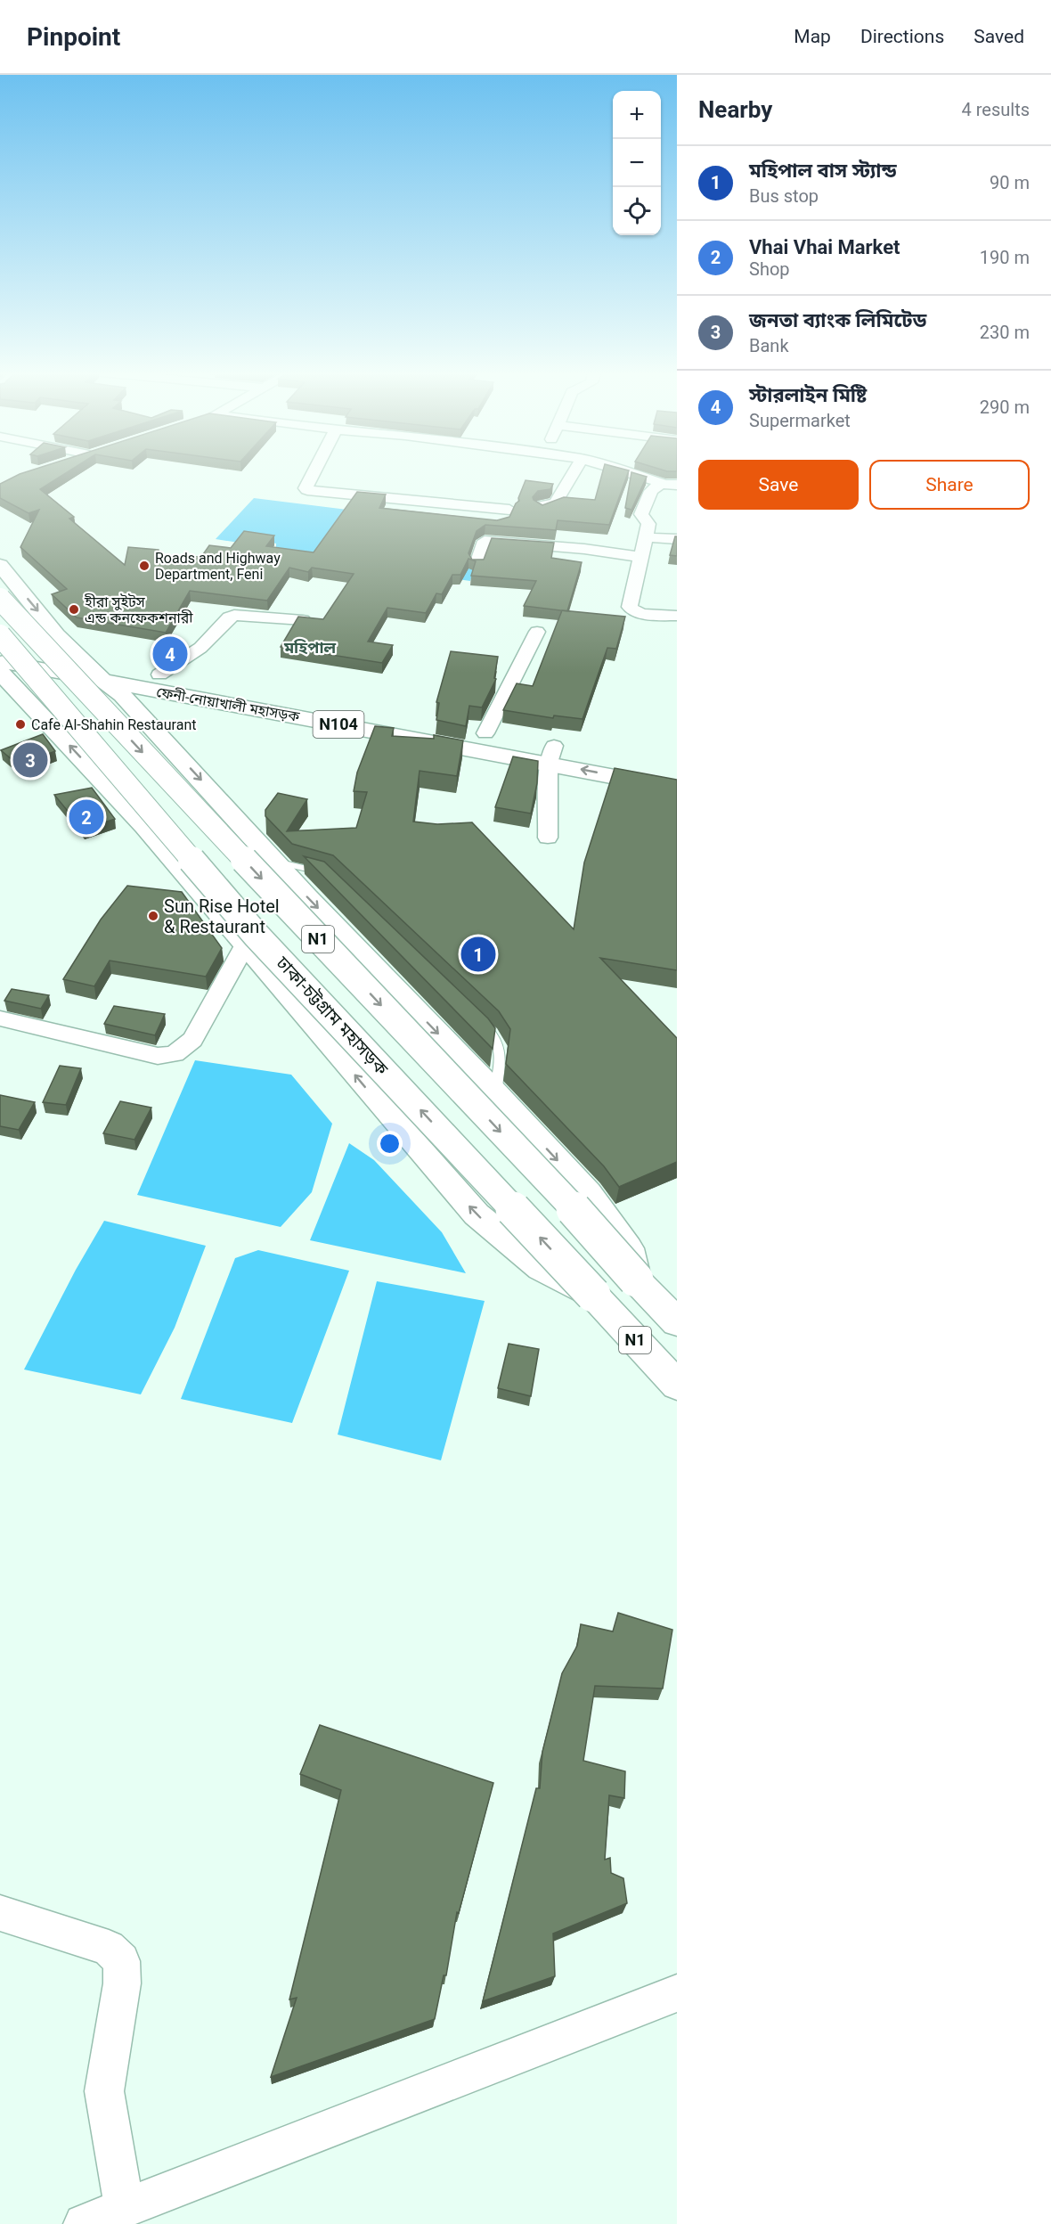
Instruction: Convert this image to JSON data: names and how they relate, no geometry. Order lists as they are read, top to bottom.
{
  "streets": {
    "highway": [
      "ফেনী-নোয়াখালী মহাসড়ক",
      "N104",
      "N1",
      "ঢাকা-চট্টগ্রাম মহাসড়ক"
    ]
  },
  "districts": ["মহিপাল"],
  "places": [
    "Roads and Highway Department, Feni",
    "হীরা সুইটস এন্ড কনফেকশনারী",
    "Cafe Al-Shahin Restaurant",
    "Sun Rise Hotel & Restaurant"
  ],
  "page": {
    "header": "Pinpoint",
    "nav": ["Map", "Directions", "Saved"],
    "heading": ["Nearby", "4 results"],
    "map_buttons": ["+", "−"],
    "list": [
      {
        "mark": "1",
        "name": "মহিপাল বাস স্ট্যান্ড",
        "note": "Bus stop",
        "value": "90 m"
      },
      {
        "mark": "2",
        "name": "Vhai Vhai Market",
        "note": "Shop",
        "value": "190 m"
      },
      {
        "mark": "3",
        "name": "জনতা ব্যাংক লিমিটেড",
        "note": "Bank",
        "value": "230 m"
      },
      {
        "mark": "4",
        "name": "স্টারলাইন মিষ্টি",
        "note": "Supermarket",
        "value": "290 m"
      }
    ],
    "buttons": ["Save", "Share"],
    "pins": [
      "4",
      "3",
      "2",
      "1"
    ]
  }
}
